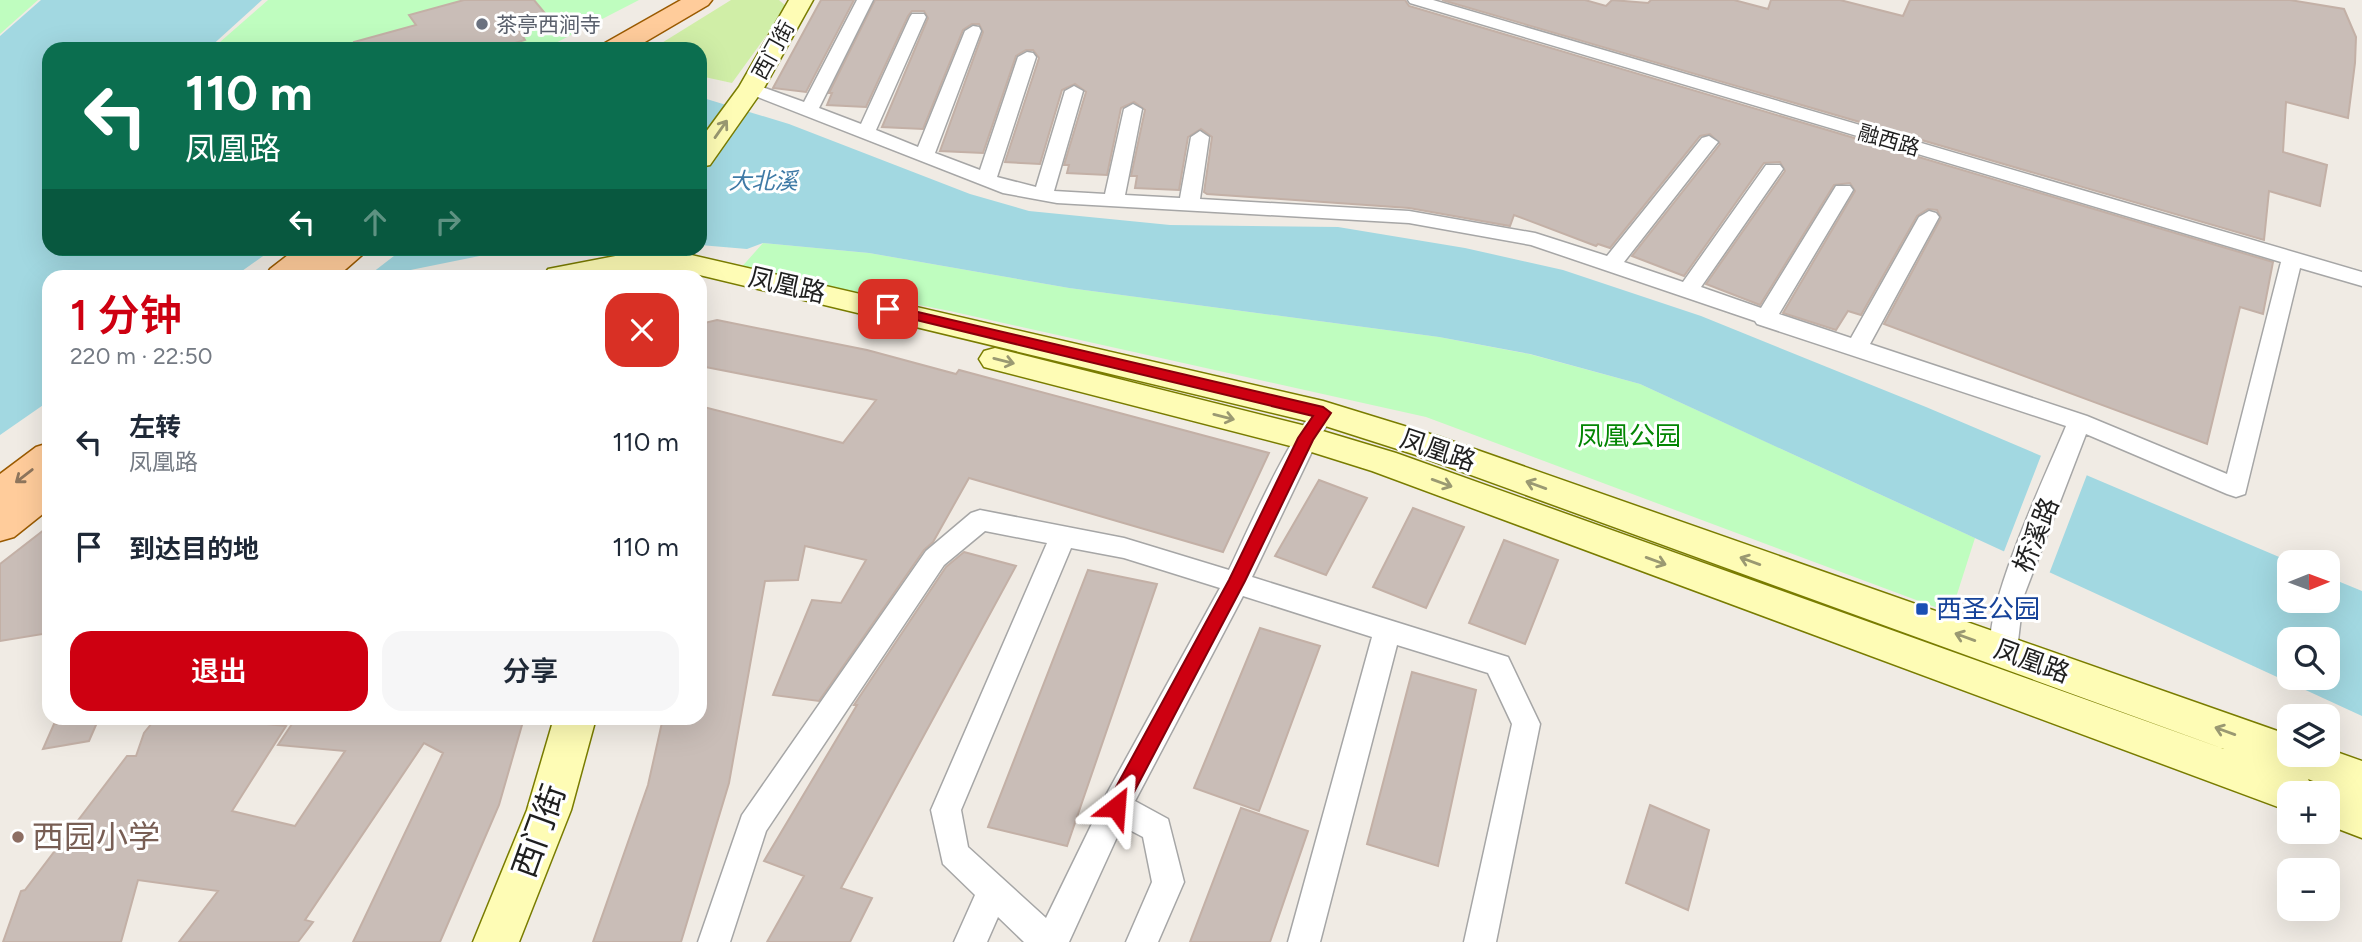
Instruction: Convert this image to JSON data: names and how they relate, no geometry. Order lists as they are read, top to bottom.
{
  "streets": {
    "street": [
      "西门街",
      "融西路",
      "凤凰路",
      "桥溪路"
    ]
  },
  "crossings": [
    ["凤凰路", "桥溪路"]
  ],
  "water": ["大北溪"],
  "parks": ["凤凰公园"],
  "places": {
    "other": ["茶亭西涧寺", "西园小学"],
    "transit": ["西圣公园"]
  },
  "north": "right",
  "page": {
    "turn": ["110 m", "凤凰路"],
    "heading": ["1 分钟", "220 m · 22:50"],
    "list": [
      {
        "name": "左转",
        "note": "凤凰路",
        "value": "110 m"
      },
      {
        "name": "到达目的地",
        "value": "110 m"
      }
    ],
    "map_buttons": ["+", "−"],
    "buttons": ["退出", "分享"]
  }
}
